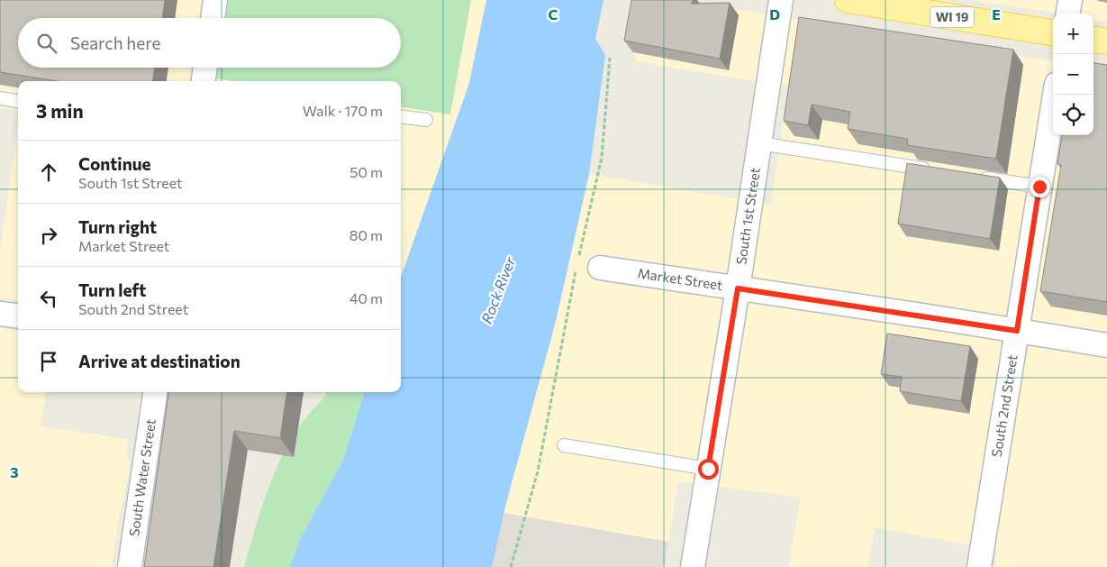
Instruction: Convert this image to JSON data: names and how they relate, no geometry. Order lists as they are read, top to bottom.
{
  "streets": {
    "main road": ["WI 19"],
    "street": [
      "South 1st Street",
      "Market Street",
      "South 2nd Street",
      "South Water Street"
    ]
  },
  "crossings": [
    ["South 1st Street", "Market Street"],
    ["Market Street", "South 2nd Street"]
  ],
  "water": ["Rock River"],
  "page": {
    "map_buttons": ["+", "−"],
    "search": "Search here",
    "heading": ["3 min", "Walk · 170 m"],
    "list": [
      ["Continue", "South 1st Street", "50 m"],
      ["Turn right", "Market Street", "80 m"],
      ["Turn left", "South 2nd Street", "40 m"],
      "Arrive at destination"
    ]
  },
  "grid": {
    "columns": ["C", "D", "E"],
    "rows": ["3"]
  }
}
